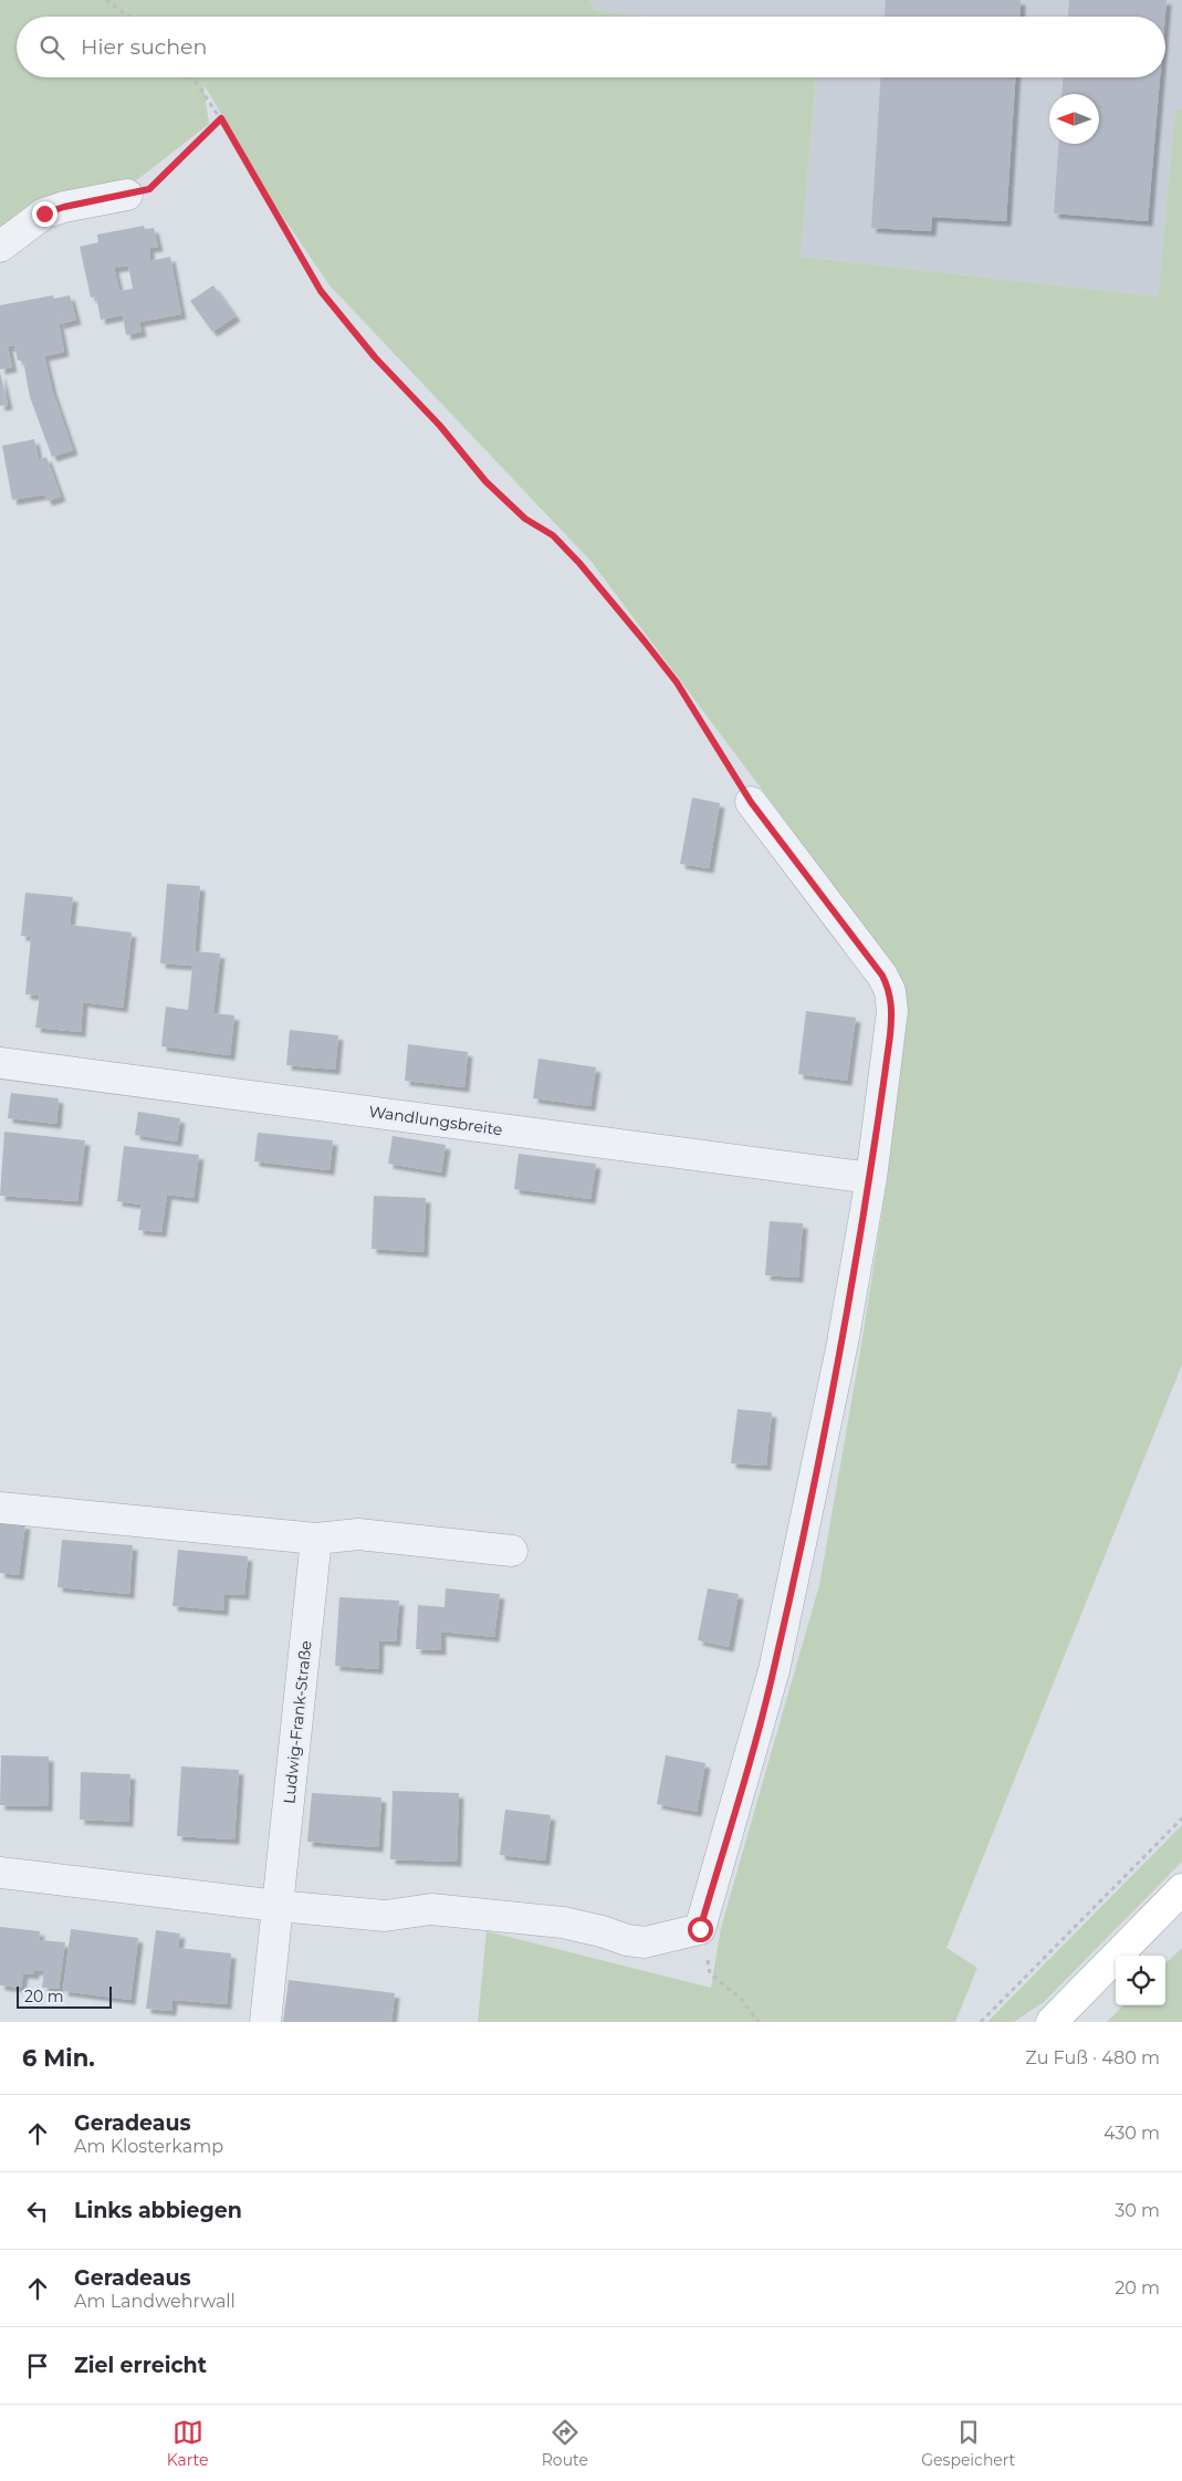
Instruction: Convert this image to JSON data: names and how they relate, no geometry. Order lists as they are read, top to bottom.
{
  "streets": {
    "street": ["Wandlungsbreite", "Ludwig-Frank-Straße"]
  },
  "scale_bar": "20 m",
  "north": "left",
  "page": {
    "search": "Hier suchen",
    "scale": "20 m",
    "heading": ["6 Min.", "Zu Fuß · 480 m"],
    "list": [
      ["Geradeaus", "Am Klosterkamp", "430 m"],
      ["Links abbiegen", "30 m"],
      ["Geradeaus", "Am Landwehrwall", "20 m"],
      "Ziel erreicht"
    ],
    "nav": ["Karte", "Route", "Gespeichert"]
  }
}
